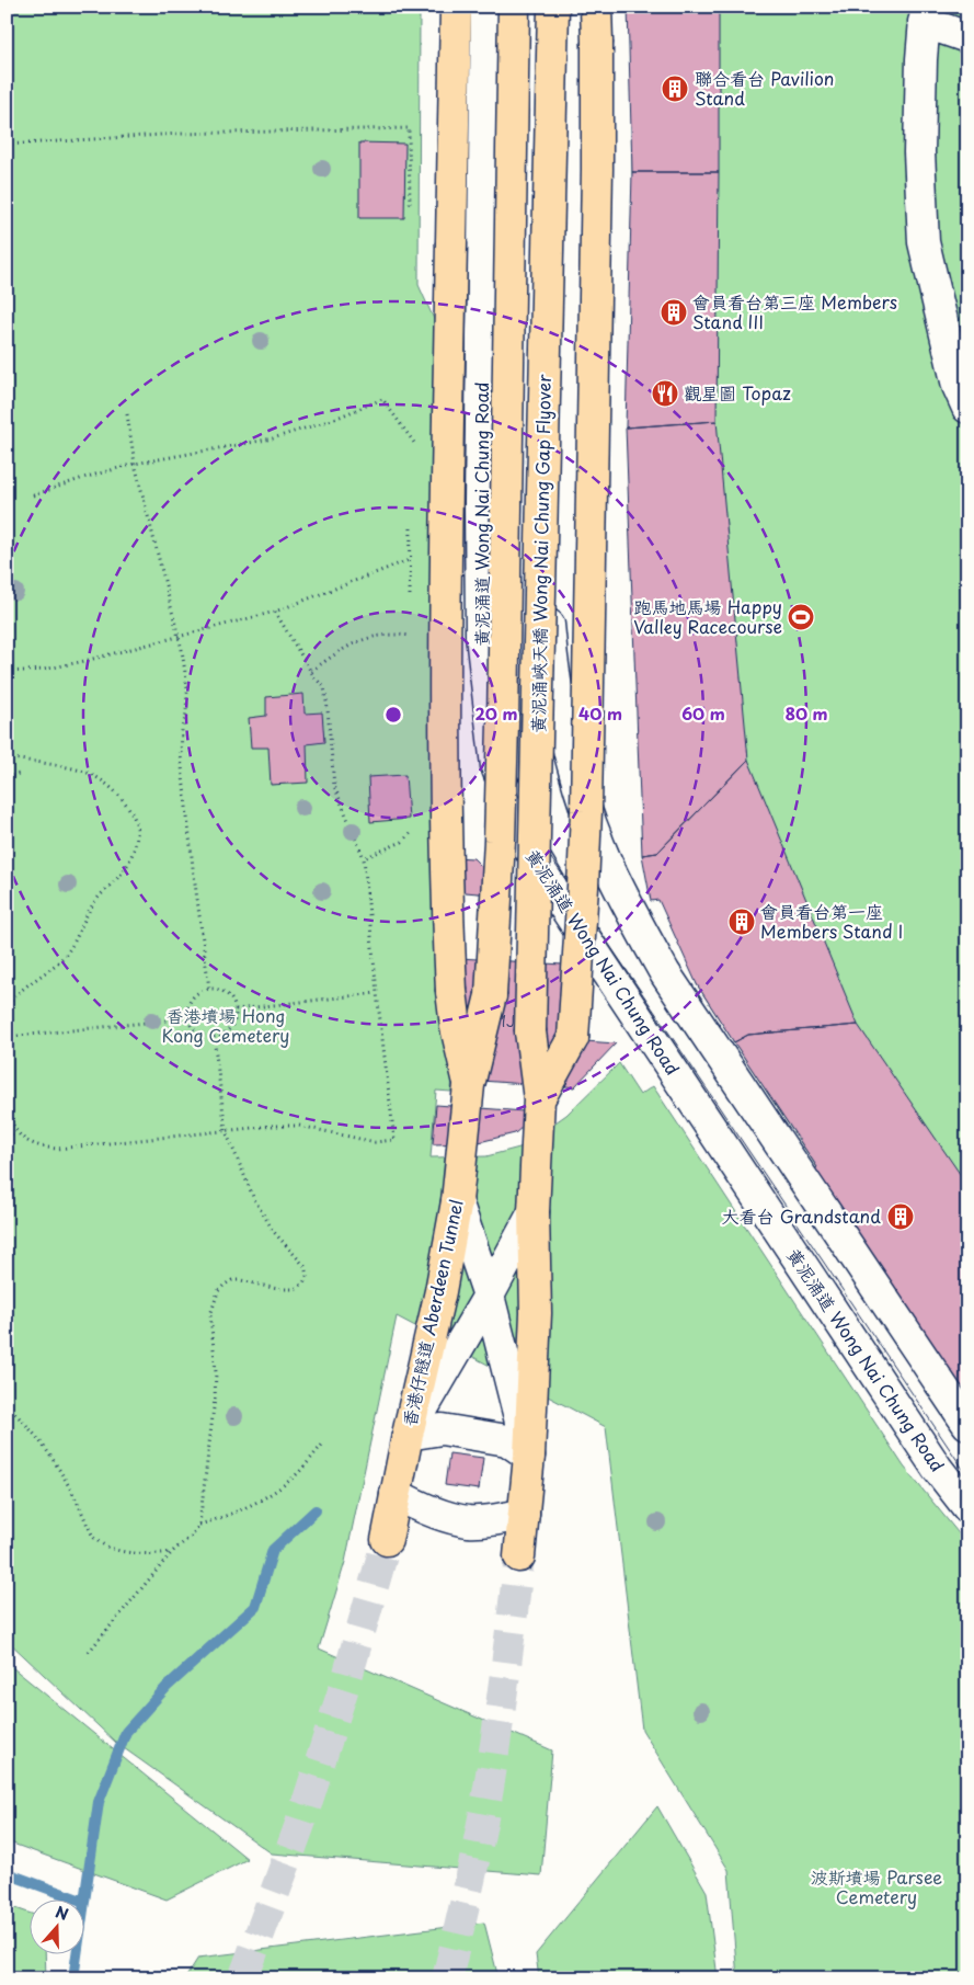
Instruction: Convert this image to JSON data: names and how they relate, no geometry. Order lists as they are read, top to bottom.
{
  "streets": {
    "highway": ["黃泥涌峽天橋 Wong Nai Chung Gap Flyover", "香港仔隧道 Aberdeen Tunnel"],
    "street": ["黃泥涌道 Wong Nai Chung Road"]
  },
  "crossings": [
    ["黃泥涌峽天橋 Wong Nai Chung Gap Flyover", "香港仔隧道 Aberdeen Tunnel"]
  ],
  "parks": ["香港墳場 Hong Kong Cemetery", "波斯墳場 Parsee Cemetery"],
  "places": {
    "building": [
      "聯合看台 Pavilion Stand",
      "會員看台第三座 Members Stand III",
      "會員看台第一座 Members Stand I",
      "大看台 Grandstand"
    ],
    "restaurant": ["觀星圖 Topaz"],
    "sports": ["跑馬地馬場 Happy Valley Racecourse"]
  },
  "house_numbers": ["1J"],
  "north": "top",
  "rings": [
    "20 m",
    "40 m",
    "60 m",
    "80 m"
  ]
}
